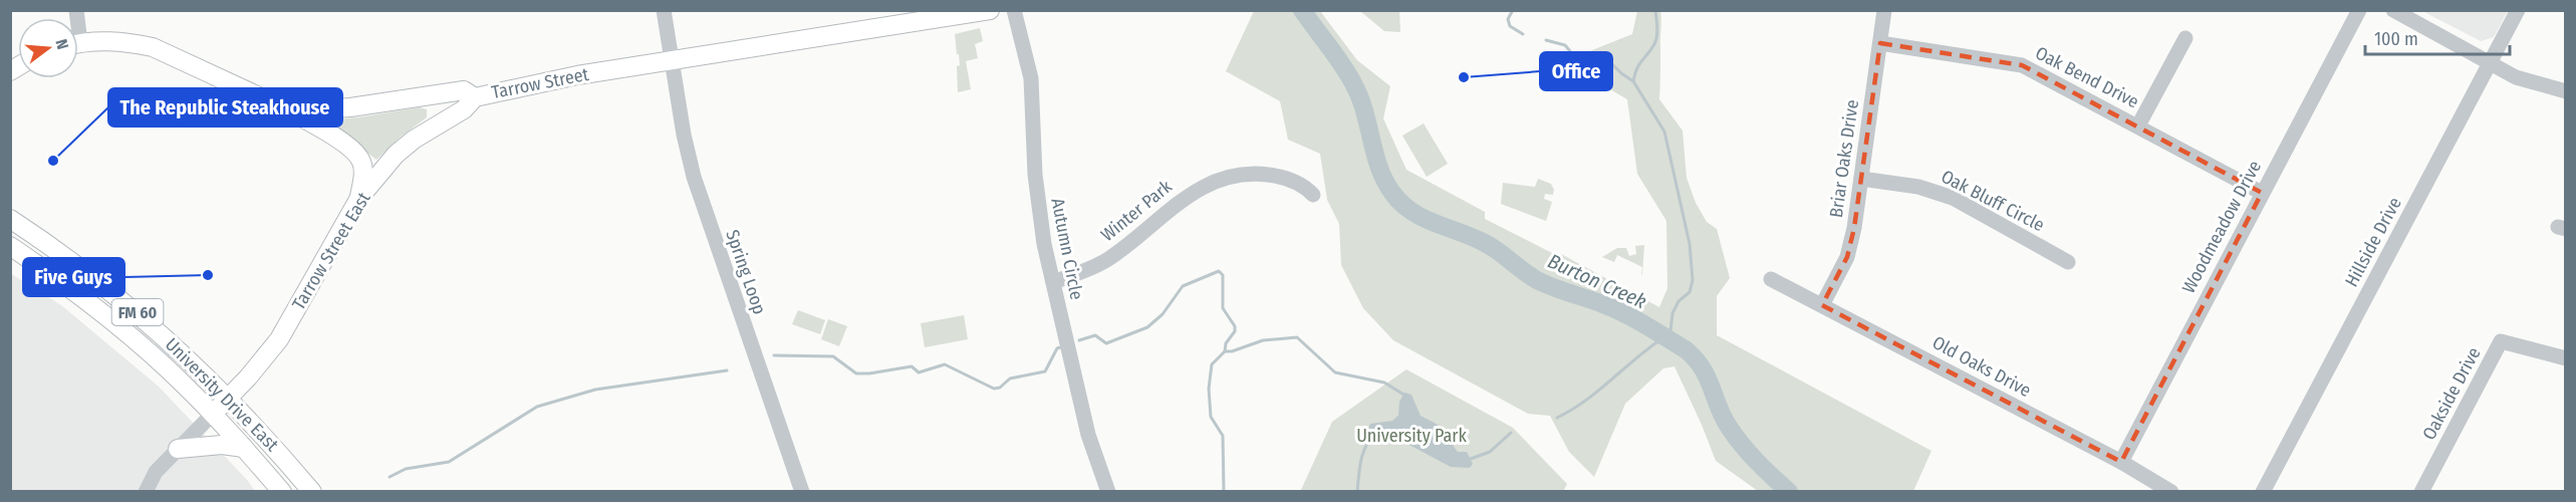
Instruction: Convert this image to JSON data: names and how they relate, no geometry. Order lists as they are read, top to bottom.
{
  "streets": {
    "main road": [
      "Tarrow Street",
      "Tarrow Street East",
      "FM 60",
      "University Drive East"
    ],
    "street": [
      "Oak Bend Drive",
      "Briar Oaks Drive",
      "Oak Bluff Circle",
      "Winter Park",
      "Woodmeadow Drive",
      "Hillside Drive",
      "Autumn Circle",
      "Spring Loop",
      "Old Oaks Drive",
      "Oakside Drive"
    ]
  },
  "crossings": [
    ["Oak Bend Drive", "Briar Oaks Drive"],
    ["Oak Bend Drive", "Woodmeadow Drive"],
    ["Tarrow Street", "Tarrow Street East"],
    ["Tarrow Street", "Spring Loop"],
    ["Briar Oaks Drive", "Oak Bluff Circle"],
    ["Briar Oaks Drive", "Old Oaks Drive"],
    ["Winter Park", "Autumn Circle"],
    ["Woodmeadow Drive", "Old Oaks Drive"],
    ["Tarrow Street East", "University Drive East"]
  ],
  "water": ["Burton Creek"],
  "parks": ["University Park"],
  "places": ["Office", "The Republic Steakhouse", "Five Guys"],
  "scale_bar": "100 m",
  "north": "right"
}
